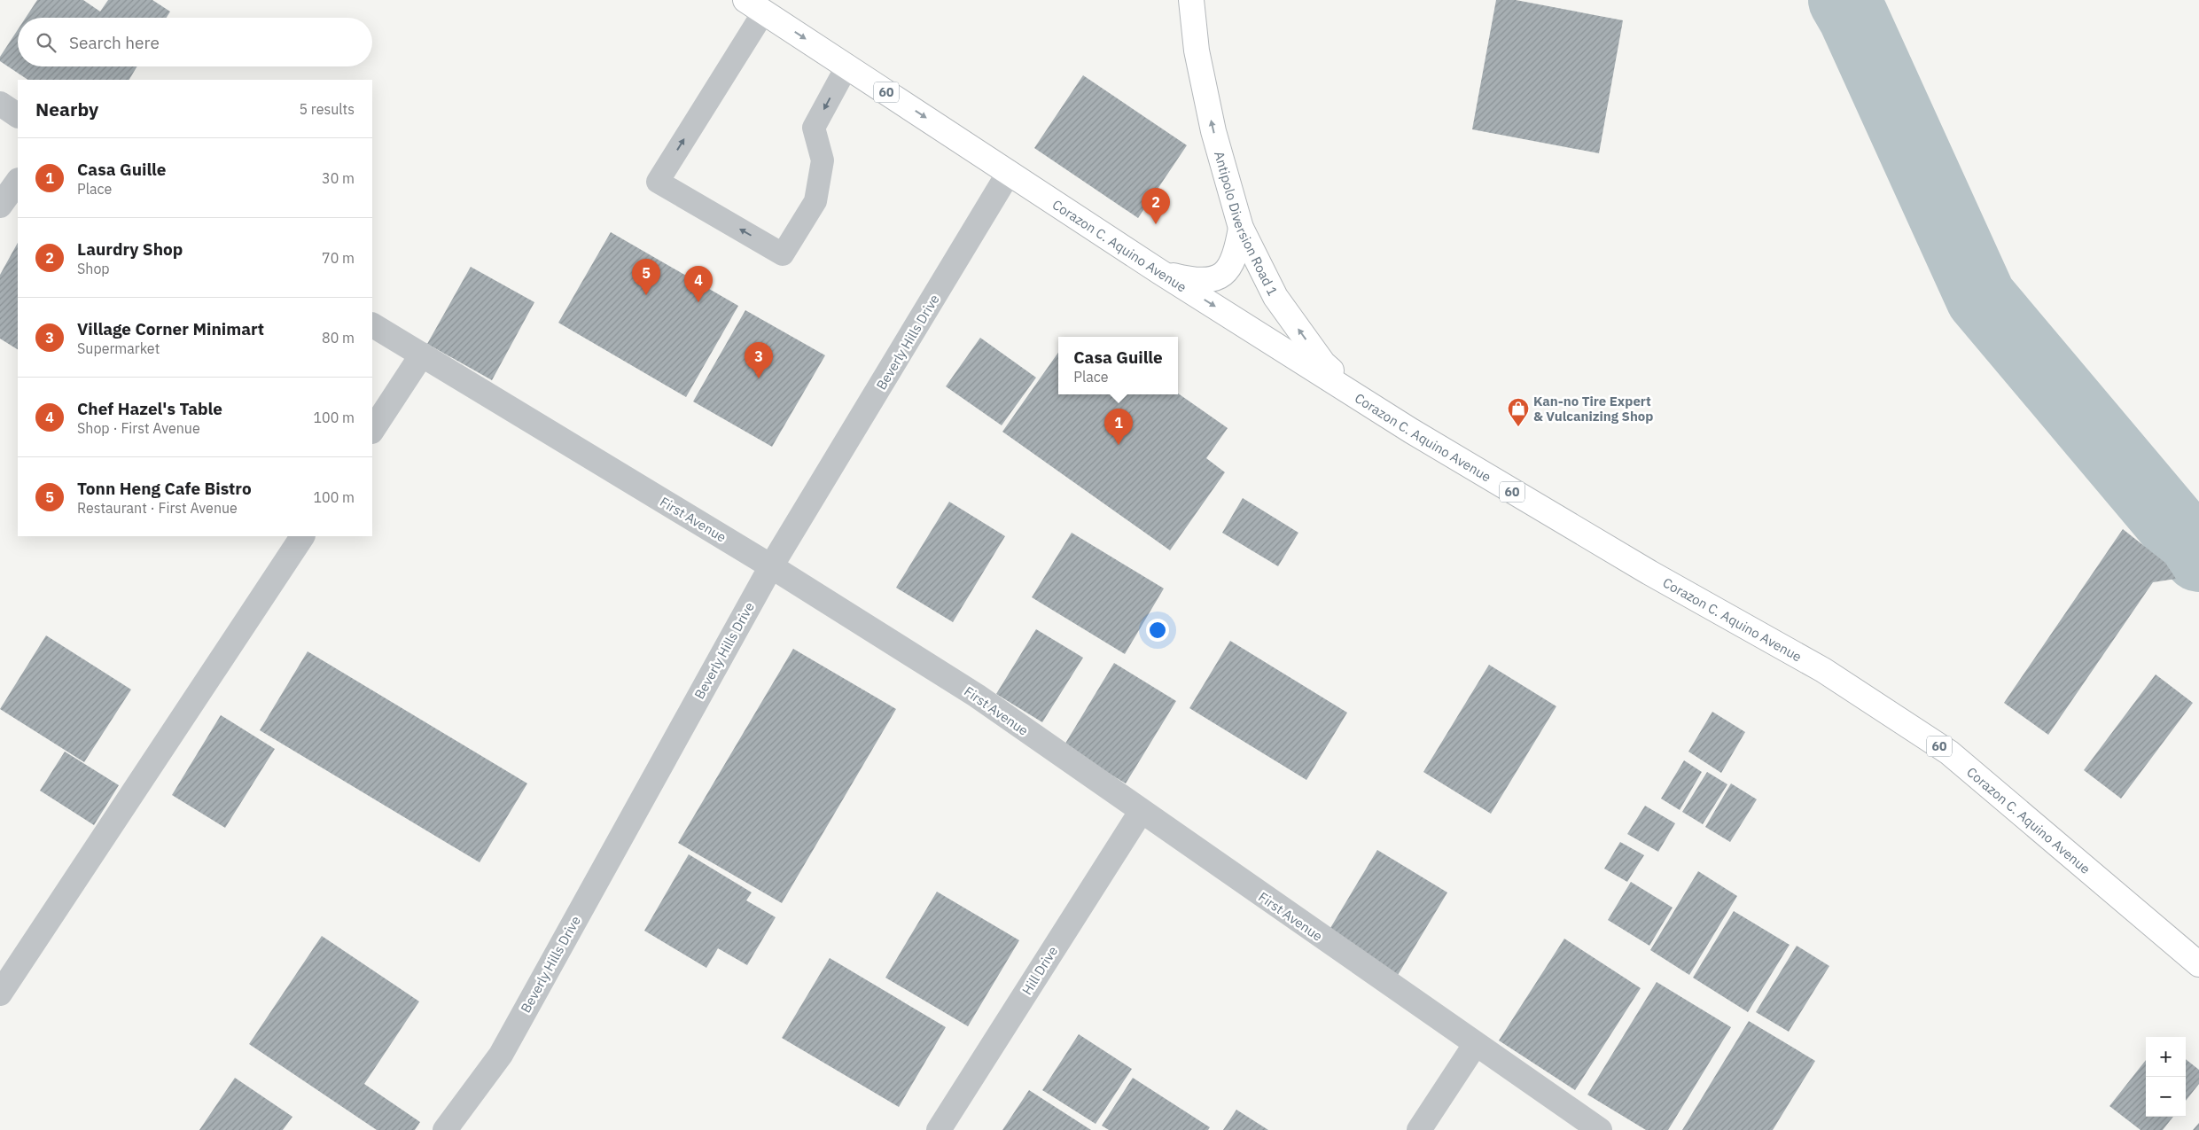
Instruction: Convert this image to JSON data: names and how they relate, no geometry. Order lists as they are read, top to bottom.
{
  "streets": {
    "main road": ["60", "Antipolo Diversion Road 1", "Corazon C. Aquino Avenue"],
    "street": ["Beverly Hills Drive", "First Avenue", "Hill Drive"]
  },
  "crossings": [
    ["Antipolo Diversion Road 1", "Corazon C. Aquino Avenue"],
    ["Corazon C. Aquino Avenue", "Beverly Hills Drive"],
    ["Beverly Hills Drive", "First Avenue"],
    ["First Avenue", "Hill Drive"]
  ],
  "one_way": ["Antipolo Diversion Road 1"],
  "places": {
    "shop": ["Kan-no Tire Expert & Vulcanizing Shop"]
  },
  "page": {
    "search": "Search here",
    "heading": ["Nearby", "5 results"],
    "list": [
      {
        "mark": "1",
        "name": "Casa Guille",
        "note": "Place",
        "value": "30 m"
      },
      {
        "mark": "2",
        "name": "Laurdry Shop",
        "note": "Shop",
        "value": "70 m"
      },
      {
        "mark": "3",
        "name": "Village Corner Minimart",
        "note": "Supermarket",
        "value": "80 m"
      },
      {
        "mark": "4",
        "name": "Chef Hazel's Table",
        "note": "Shop · First Avenue",
        "value": "100 m"
      },
      {
        "mark": "5",
        "name": "Tonn Heng Cafe Bistro",
        "note": "Restaurant · First Avenue",
        "value": "100 m"
      }
    ],
    "pins": [
      "2",
      "5",
      "4",
      "3",
      "1"
    ],
    "popup": ["Casa Guille", "Place"],
    "map_buttons": ["+", "−"]
  }
}
